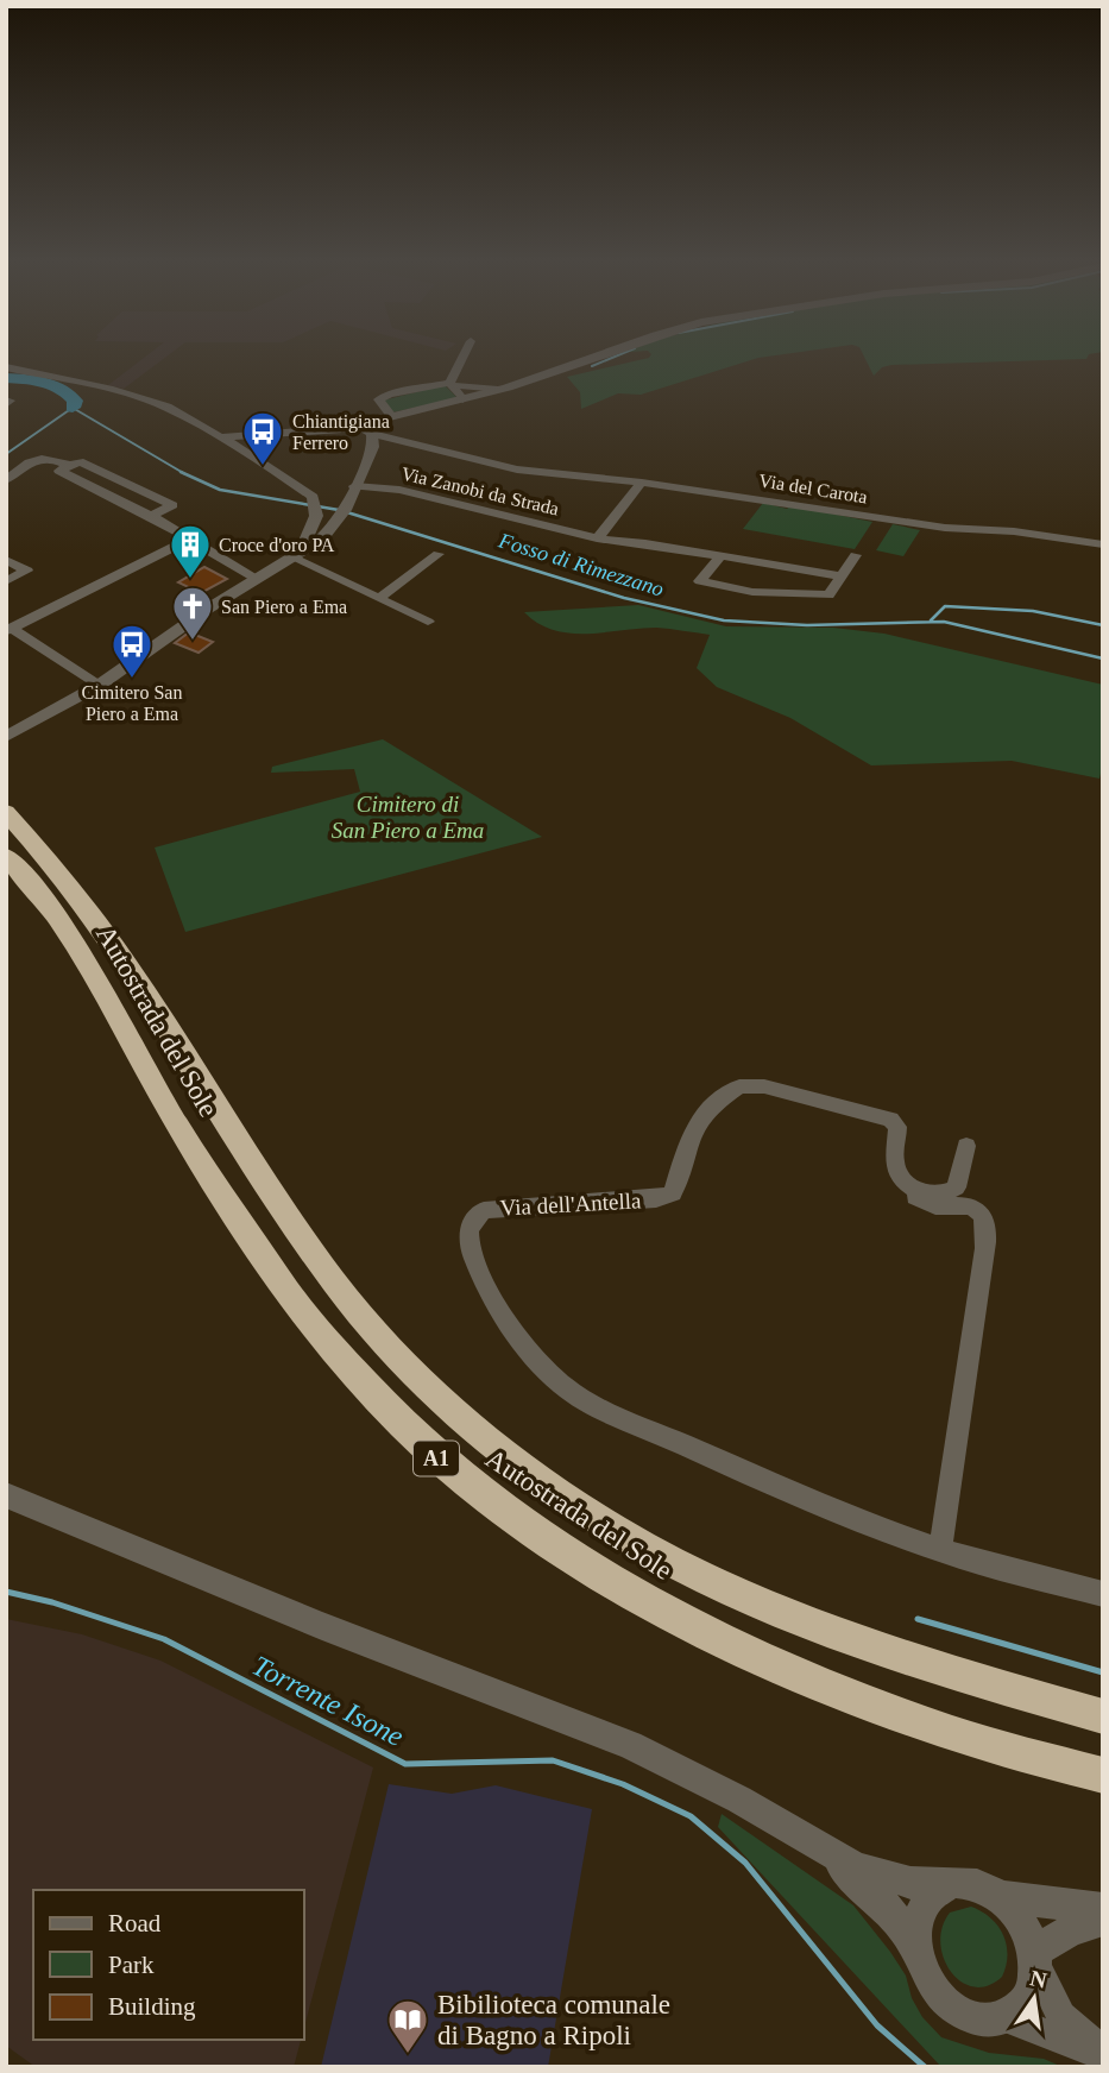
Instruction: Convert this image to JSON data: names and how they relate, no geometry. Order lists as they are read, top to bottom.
{
  "streets": {
    "highway": ["Autostrada del Sole", "A1"],
    "street": ["Via del Carota", "Via Zanobi da Strada", "Via dell'Antella"]
  },
  "water": ["Fosso di Rimezzano", "Torrente Isone"],
  "parks": ["Cimitero di San Piero a Ema"],
  "places": {
    "bus stop": ["Chiantigiana Ferrero", "Cimitero San Piero a Ema"],
    "building": ["Croce d'oro PA"],
    "church": ["San Piero a Ema"],
    "library": ["Bibilioteca comunale di Bagno a Ripoli"]
  },
  "legend": ["Road", "Park", "Building"],
  "north": "top"
}
